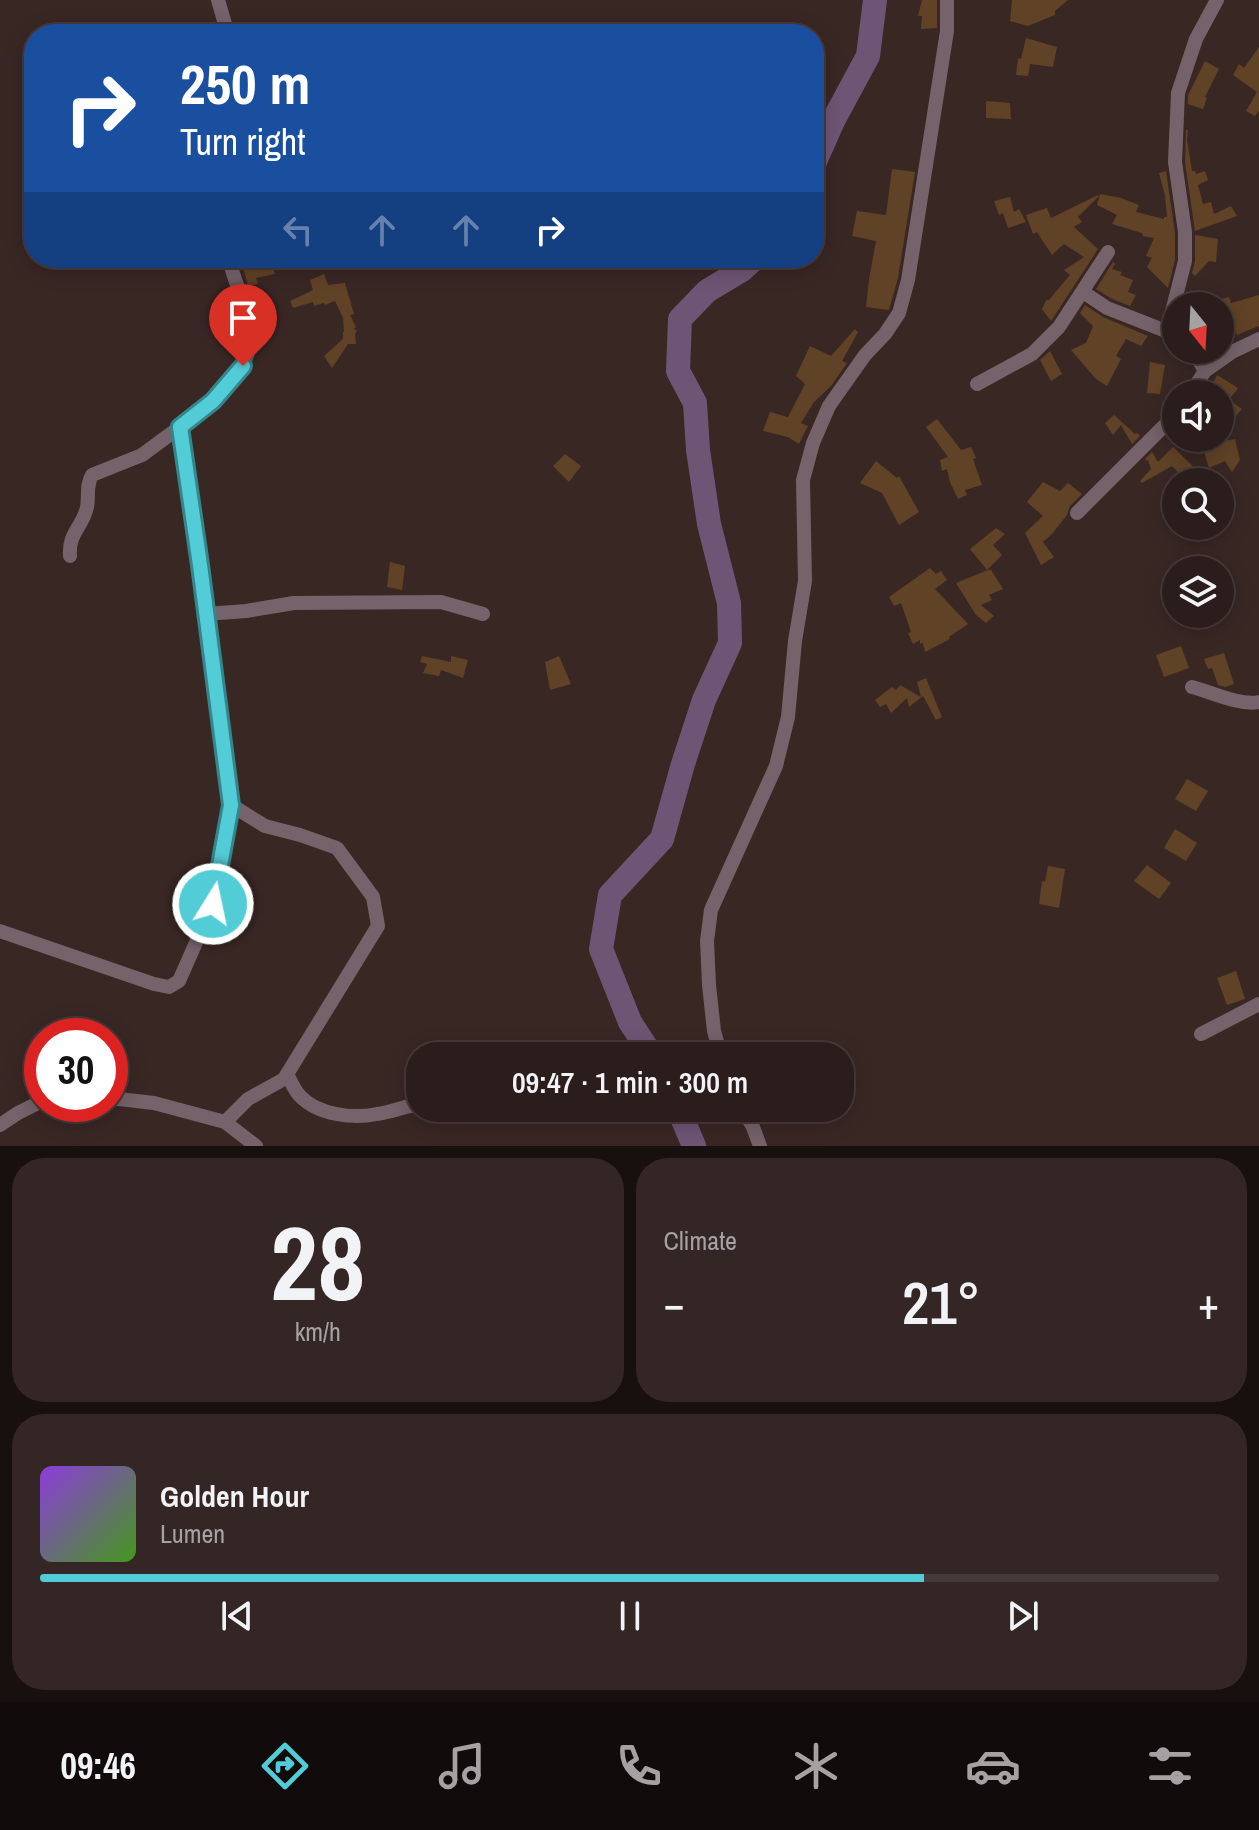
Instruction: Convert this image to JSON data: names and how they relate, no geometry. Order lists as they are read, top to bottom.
{
  "north": "bottom",
  "page": {
    "turn": ["250 m", "Turn right"],
    "limit": "30",
    "trip": "09:47 · 1 min · 300 m",
    "tile": [
      ["28", "km/h"],
      "Climate"
    ],
    "heat": ["−", "21°", "+"],
    "song": ["Golden Hour", "Lumen"],
    "tabs": "09:46"
  }
}
